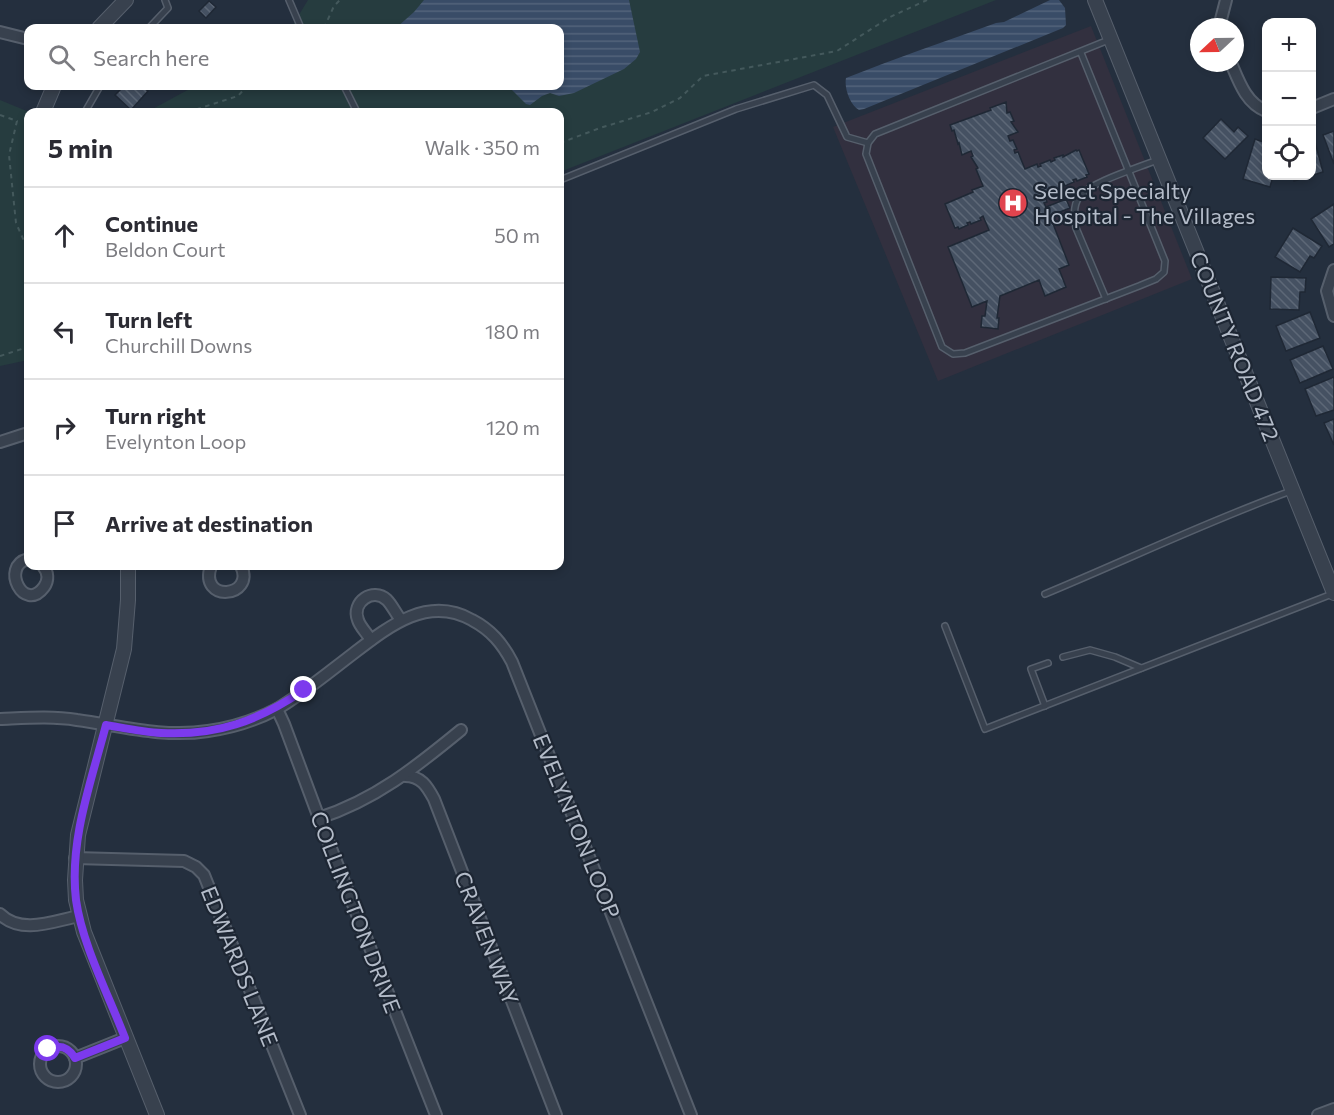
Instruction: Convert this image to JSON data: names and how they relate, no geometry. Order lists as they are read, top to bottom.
{
  "streets": {
    "street": [
      "COUNTY ROAD 472",
      "EVELYNTON LOOP",
      "COLLINGTON DRIVE",
      "CRAVEN WAY",
      "EDWARDS LANE"
    ]
  },
  "crossings": [
    ["EVELYNTON LOOP", "COLLINGTON DRIVE"]
  ],
  "places": {
    "hospital": ["Select Specialty Hospital - The Villages"]
  },
  "north": "left",
  "page": {
    "map_buttons": ["+", "−"],
    "search": "Search here",
    "heading": ["5 min", "Walk · 350 m"],
    "list": [
      ["Continue", "Beldon Court", "50 m"],
      ["Turn left", "Churchill Downs", "180 m"],
      ["Turn right", "Evelynton Loop", "120 m"],
      "Arrive at destination"
    ]
  }
}
